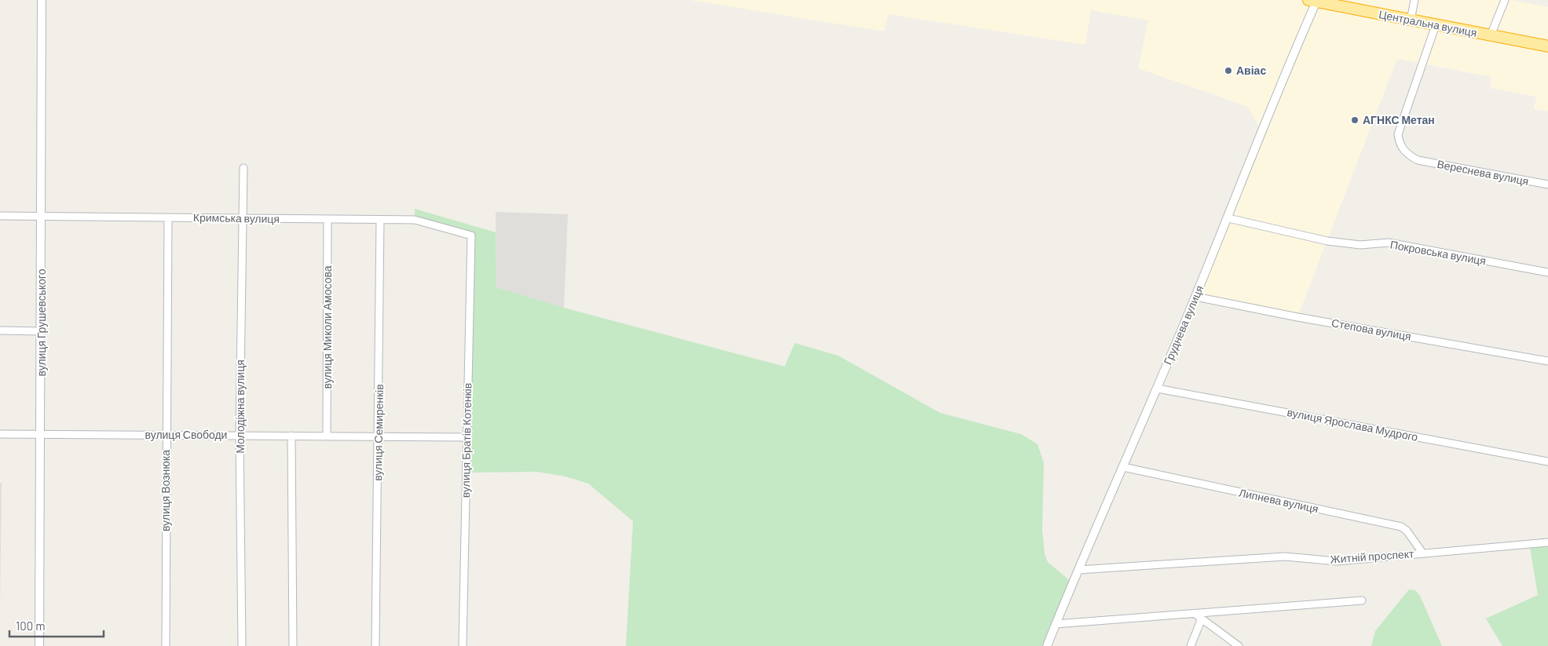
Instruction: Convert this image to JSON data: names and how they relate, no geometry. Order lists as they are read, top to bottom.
{
  "streets": {
    "highway": ["Центральна вулиця"],
    "street": [
      "Вереснева вулиця",
      "Кримська вулиця",
      "Покровська вулиця",
      "вулиця Грушевського",
      "Груднева вулиця",
      "вулиця Миколи Амосова",
      "Степова вулиця",
      "Молодіжна вулиця",
      "вулиця Ярослава Мудрого",
      "вулиця Семиренків",
      "вулиця Свободи",
      "вулиця Братів Котенків",
      "вулиця Вознюка",
      "Липнева вулиця",
      "Житній проспект"
    ]
  },
  "crossings": [
    ["Центральна вулиця", "Вереснева вулиця"],
    ["Центральна вулиця", "Груднева вулиця"],
    ["Кримська вулиця", "вулиця Грушевського"],
    ["Кримська вулиця", "вулиця Миколи Амосова"],
    ["Кримська вулиця", "Молодіжна вулиця"],
    ["Кримська вулиця", "вулиця Семиренків"],
    ["Кримська вулиця", "вулиця Братів Котенків"],
    ["Кримська вулиця", "вулиця Вознюка"],
    ["Покровська вулиця", "Груднева вулиця"],
    ["вулиця Грушевського", "вулиця Свободи"],
    ["Груднева вулиця", "Степова вулиця"],
    ["Груднева вулиця", "вулиця Ярослава Мудрого"],
    ["Груднева вулиця", "Липнева вулиця"],
    ["Груднева вулиця", "Житній проспект"],
    ["вулиця Миколи Амосова", "вулиця Свободи"],
    ["Молодіжна вулиця", "вулиця Свободи"],
    ["вулиця Семиренків", "вулиця Свободи"],
    ["вулиця Свободи", "вулиця Братів Котенків"],
    ["вулиця Свободи", "вулиця Вознюка"],
    ["Липнева вулиця", "Житній проспект"]
  ],
  "places": ["Авіас", "АГНКС Метан"],
  "scale_bar": "100 m"
}
